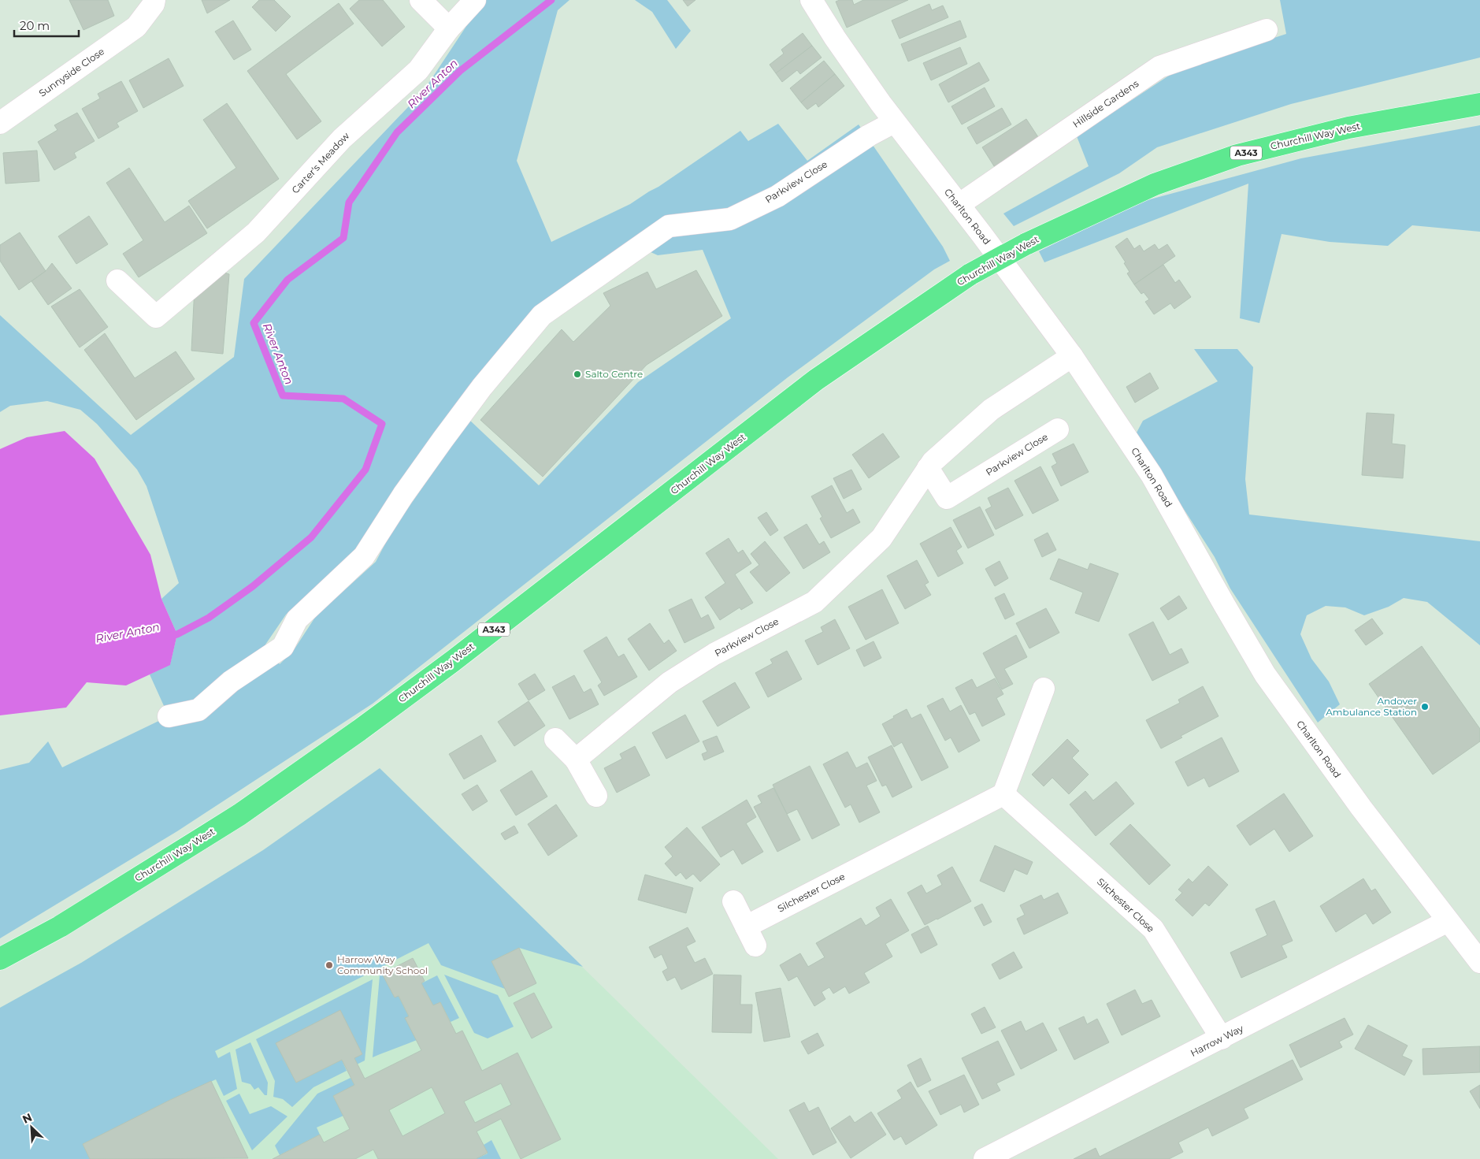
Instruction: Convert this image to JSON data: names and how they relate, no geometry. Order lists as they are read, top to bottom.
{
  "streets": {
    "main road": ["Churchill Way West", "A343"],
    "street": [
      "Sunnyside Close",
      "Hillside Gardens",
      "Carter's Meadow",
      "Parkview Close",
      "Charlton Road",
      "Silchester Close",
      "Harrow Way"
    ]
  },
  "crossings": [
    ["Hillside Gardens", "Charlton Road"],
    ["Parkview Close", "Charlton Road"],
    ["Charlton Road", "Harrow Way"],
    ["Silchester Close", "Harrow Way"]
  ],
  "water": ["River Anton"],
  "places": ["Salto Centre", "Andover Ambulance Station", "Harrow Way Community School"],
  "scale_bar": "20 m",
  "north": "top left"
}
